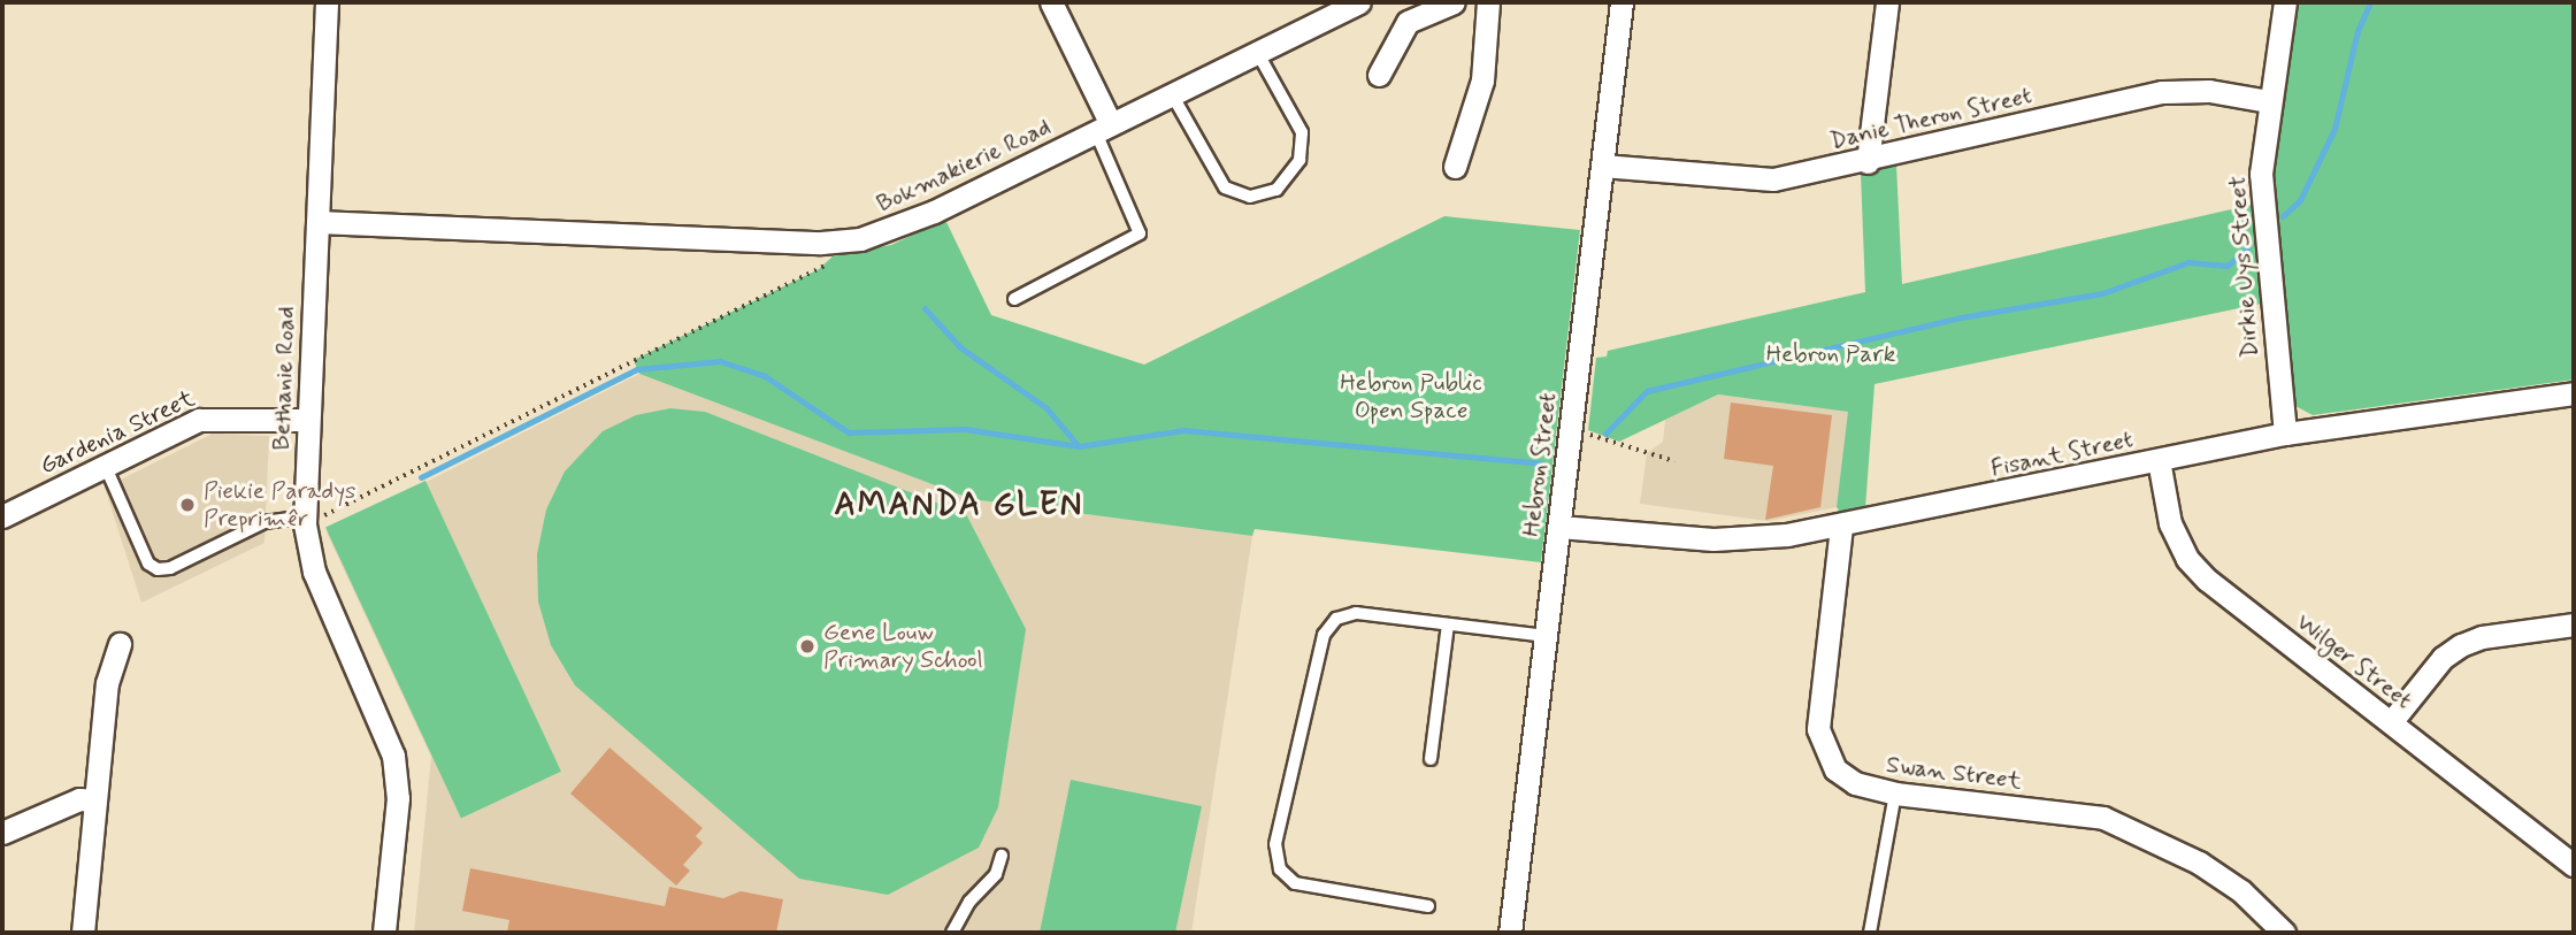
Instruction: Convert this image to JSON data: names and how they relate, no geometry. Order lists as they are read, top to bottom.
{
  "streets": {
    "street": [
      "Danie Theron Street",
      "Bokmakierie Road",
      "Dirkie Uys Street",
      "Bethanie Road",
      "Gardenia Street",
      "Fisant Street",
      "Hebron Street",
      "Wilger Street",
      "Swan Street"
    ]
  },
  "crossings": [
    ["Danie Theron Street", "Dirkie Uys Street"],
    ["Danie Theron Street", "Hebron Street"],
    ["Bokmakierie Road", "Bethanie Road"],
    ["Dirkie Uys Street", "Fisant Street"],
    ["Bethanie Road", "Gardenia Street"],
    ["Fisant Street", "Hebron Street"],
    ["Fisant Street", "Wilger Street"],
    ["Fisant Street", "Swan Street"]
  ],
  "districts": ["AMANDA GLEN"],
  "parks": ["Hebron Park", "Hebron Public Open Space"],
  "places": ["Piekie Paradys Preprimêr", "Gene Louw Primary School"]
}
